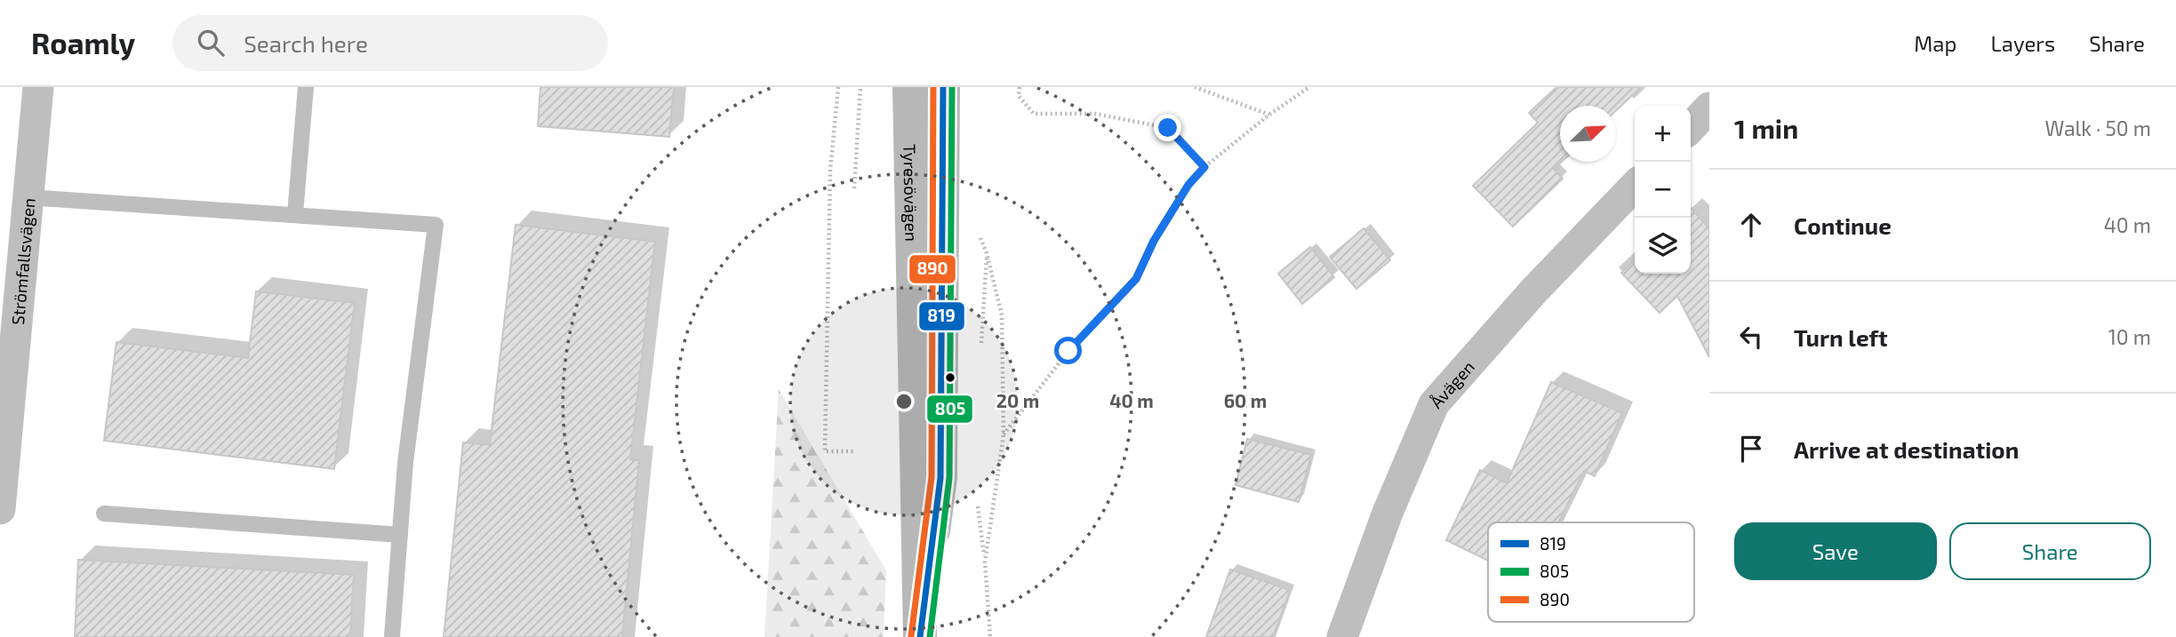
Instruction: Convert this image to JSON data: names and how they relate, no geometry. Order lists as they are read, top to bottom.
{
  "streets": {
    "main road": ["Tyresövägen"],
    "street": ["Strömfallsvägen", "Åvägen"]
  },
  "lines": ["transit line 819", "transit line 805", "transit line 890"],
  "legend": ["819", "805", "890"],
  "north": "top right",
  "page": {
    "header": "Roamly",
    "search": "Search here",
    "nav": ["Map", "Layers", "Share"],
    "heading": ["1 min", "Walk · 50 m"],
    "map_buttons": ["+", "−"],
    "list": [
      ["Continue", "40 m"],
      ["Turn left", "10 m"],
      "Arrive at destination"
    ],
    "buttons": ["Save", "Share"]
  },
  "rings": ["20 m", "40 m", "60 m"]
}
